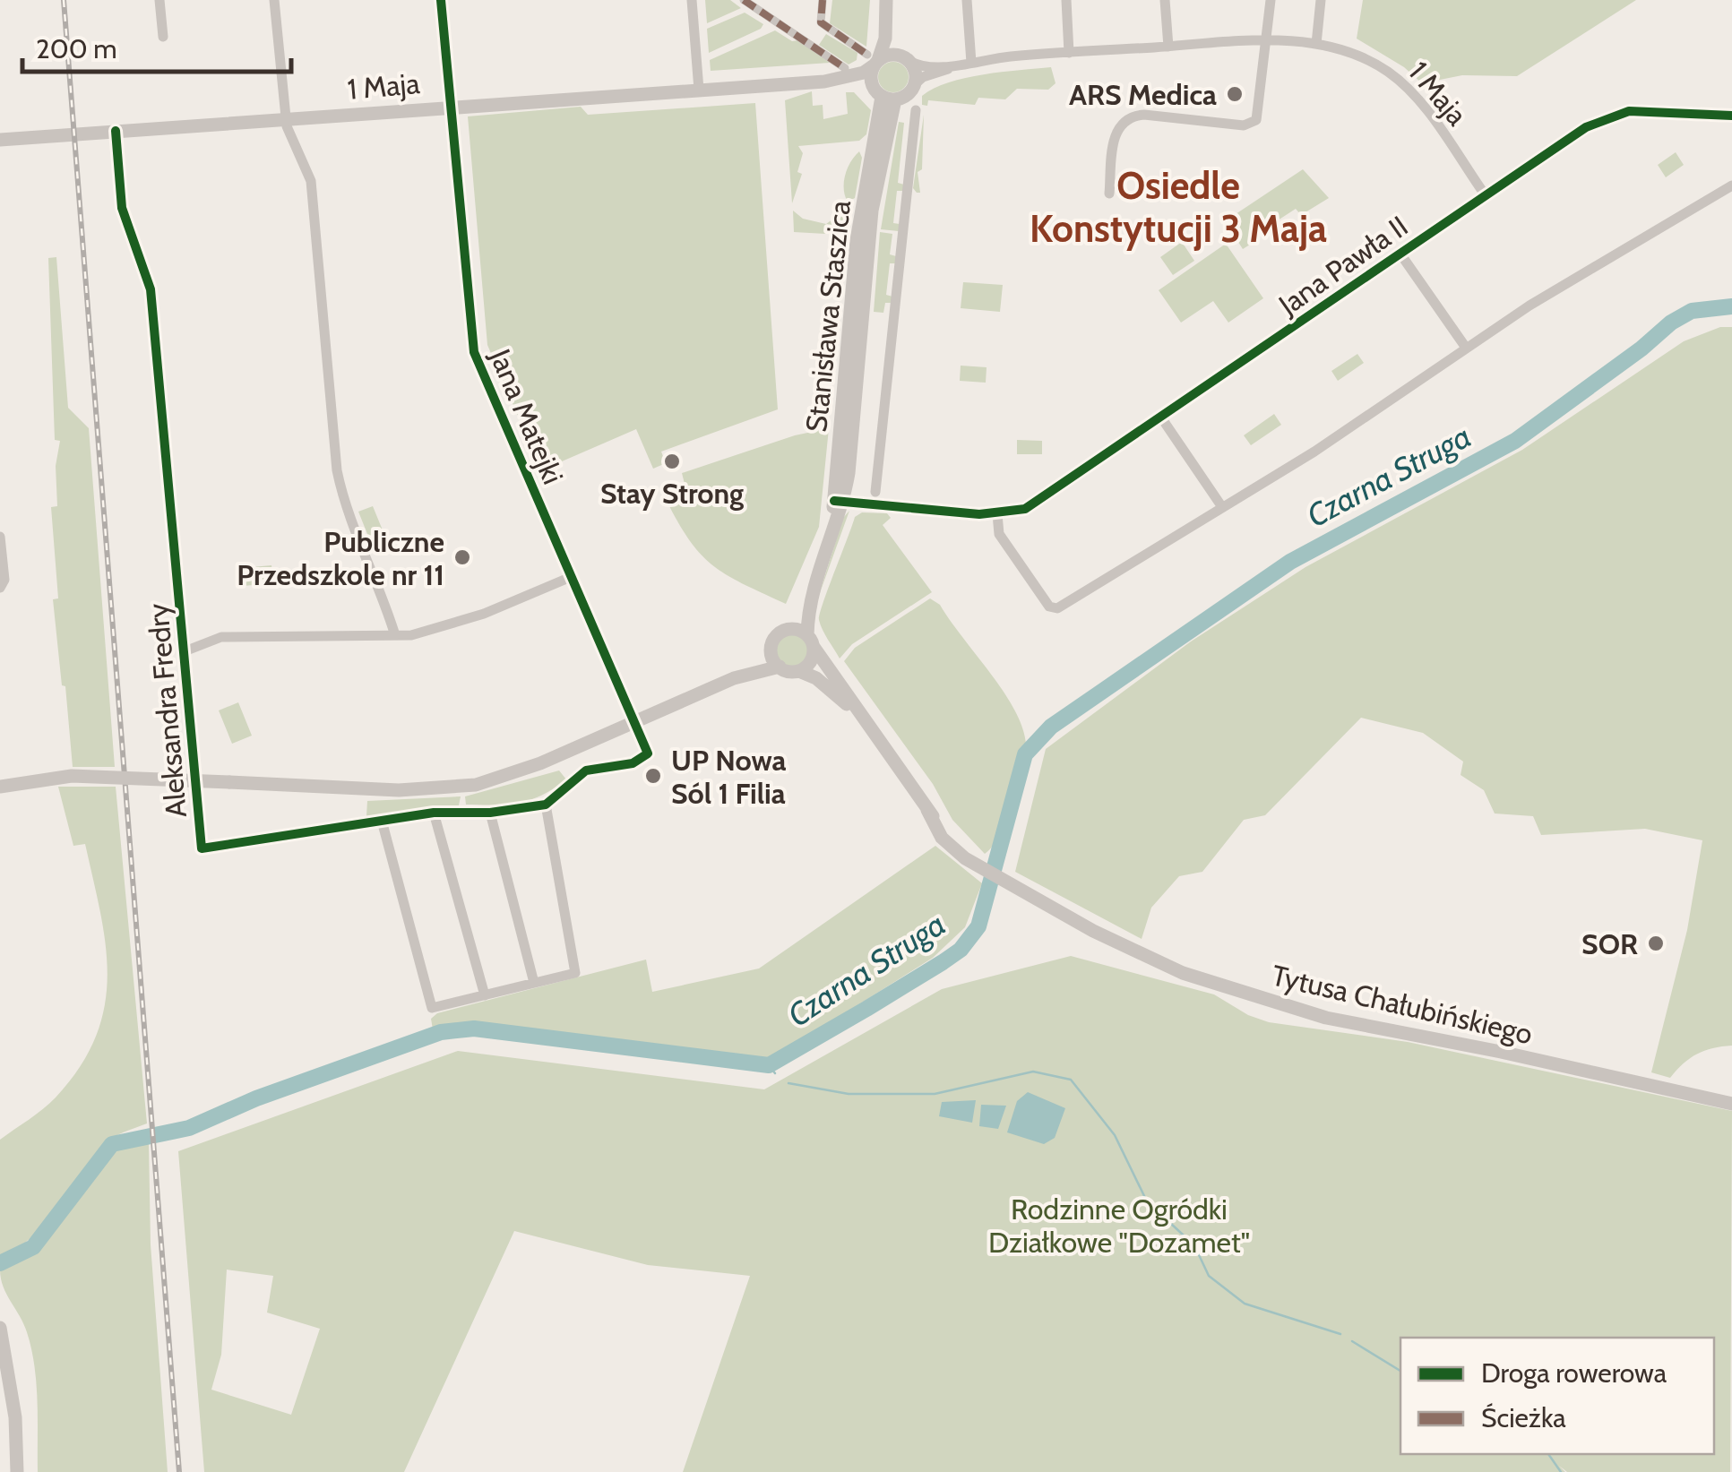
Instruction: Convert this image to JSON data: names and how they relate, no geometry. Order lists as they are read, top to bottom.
{
  "streets": {
    "street": [
      "1 Maja",
      "Jana Pawła II",
      "Stanisława Staszica",
      "Jana Matejki",
      "Aleksandra Fredry",
      "Tytusa Chałubińskiego"
    ]
  },
  "crossings": [
    ["1 Maja", "Jana Pawła II"],
    ["1 Maja", "Stanisława Staszica"],
    ["1 Maja", "Jana Matejki"],
    ["1 Maja", "Aleksandra Fredry"],
    ["Stanisława Staszica", "Tytusa Chałubińskiego"]
  ],
  "districts": ["Osiedle Konstytucji 3 Maja"],
  "water": ["Czarna Struga"],
  "parks": ["Rodzinne Ogródki Działkowe \"Dozamet\""],
  "places": [
    "ARS Medica",
    "Stay Strong",
    "Publiczne Przedszkole nr 11",
    "UP Nowa Sól 1 Filia",
    "SOR"
  ],
  "legend": ["Droga rowerowa", "Ścieżka"],
  "scale_bar": "200 m"
}
